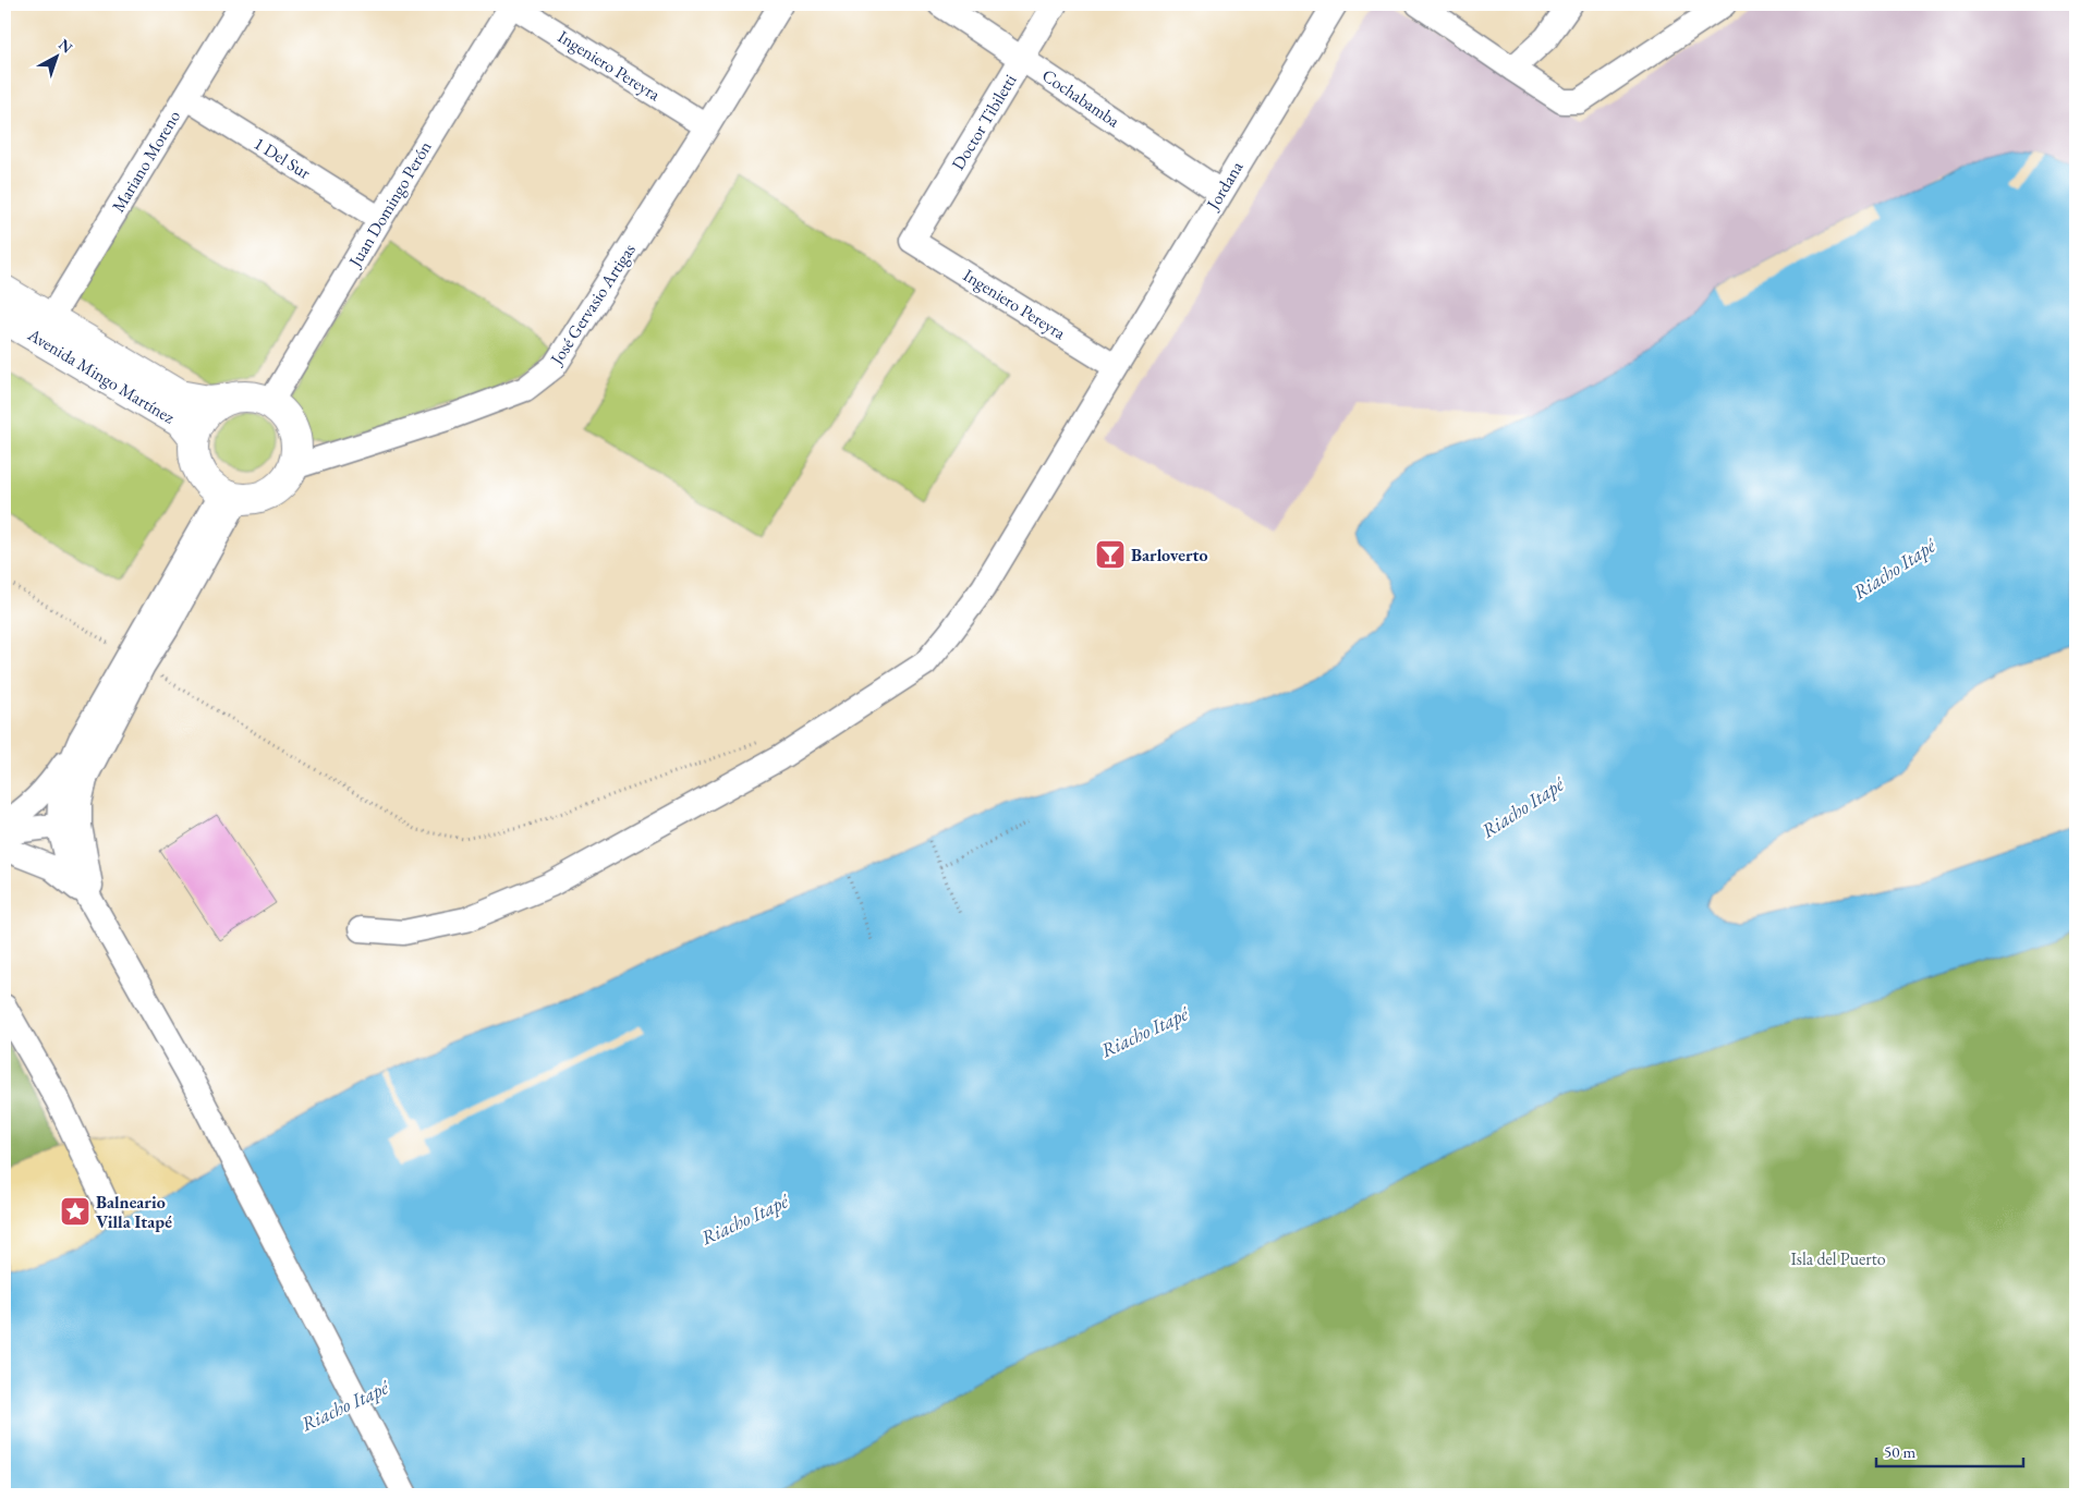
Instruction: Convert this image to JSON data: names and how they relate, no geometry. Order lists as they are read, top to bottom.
{
  "streets": {
    "main road": ["Avenida Mingo Martínez"],
    "street": [
      "Ingeniero Pereyra",
      "Cochabamba",
      "Doctor Tibiletti",
      "1 Del Sur",
      "Mariano Moreno",
      "Jordana",
      "Juan Domingo Perón",
      "José Gervasio Artigas"
    ]
  },
  "crossings": [
    ["Ingeniero Pereyra", "Doctor Tibiletti"],
    ["Ingeniero Pereyra", "Jordana"],
    ["Ingeniero Pereyra", "Juan Domingo Perón"],
    ["Ingeniero Pereyra", "José Gervasio Artigas"],
    ["Cochabamba", "Doctor Tibiletti"],
    ["Cochabamba", "Jordana"],
    ["1 Del Sur", "Mariano Moreno"],
    ["1 Del Sur", "Juan Domingo Perón"],
    ["Mariano Moreno", "Avenida Mingo Martínez"],
    ["Juan Domingo Perón", "José Gervasio Artigas"],
    ["Juan Domingo Perón", "Avenida Mingo Martínez"],
    ["José Gervasio Artigas", "Avenida Mingo Martínez"]
  ],
  "water": ["Riacho Itapé"],
  "parks": ["Isla del Puerto"],
  "places": {
    "bar": ["Barloverto"],
    "place": ["Balneario Villa Itapé"]
  },
  "scale_bar": "50 m",
  "north": "top right"
}
